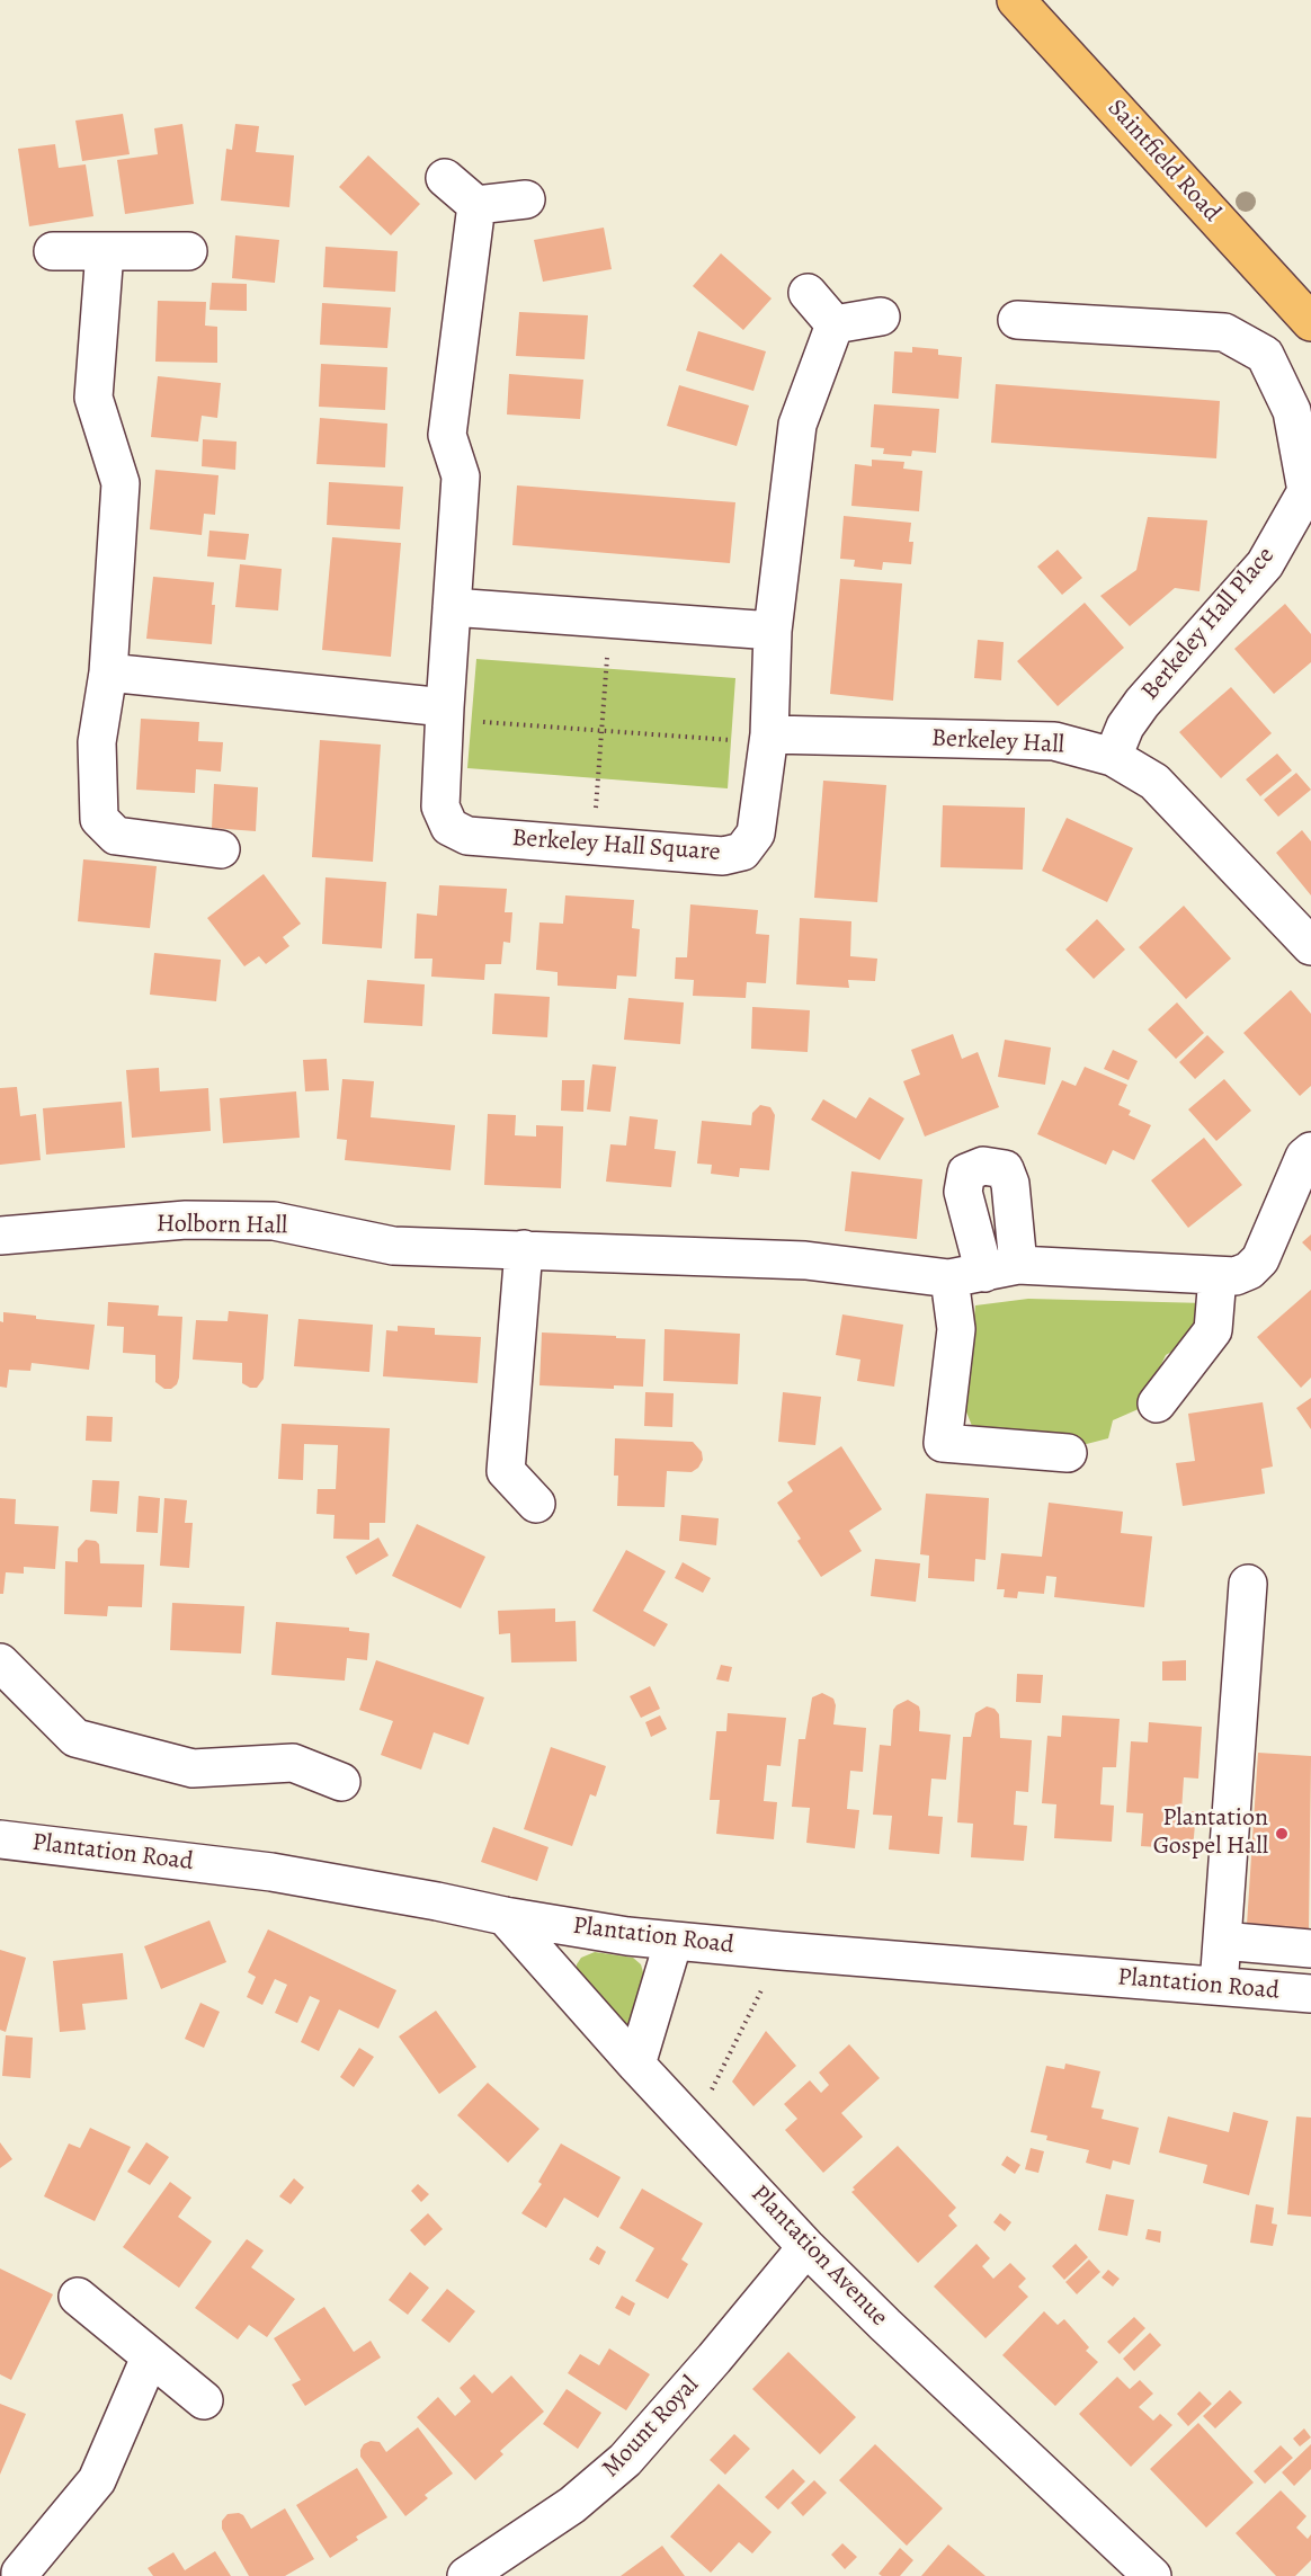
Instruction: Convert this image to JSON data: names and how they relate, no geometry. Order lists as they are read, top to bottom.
{
  "streets": {
    "main road": ["Saintfield Road"],
    "street": [
      "Berkeley Hall Place",
      "Berkeley Hall",
      "Berkeley Hall Square",
      "Holborn Hall",
      "Plantation Road",
      "Plantation Avenue",
      "Mount Royal"
    ]
  },
  "crossings": [
    ["Berkeley Hall Place", "Berkeley Hall"],
    ["Berkeley Hall", "Berkeley Hall Square"],
    ["Plantation Road", "Plantation Avenue"],
    ["Plantation Avenue", "Mount Royal"]
  ],
  "places": ["Plantation Gospel Hall"]
}
